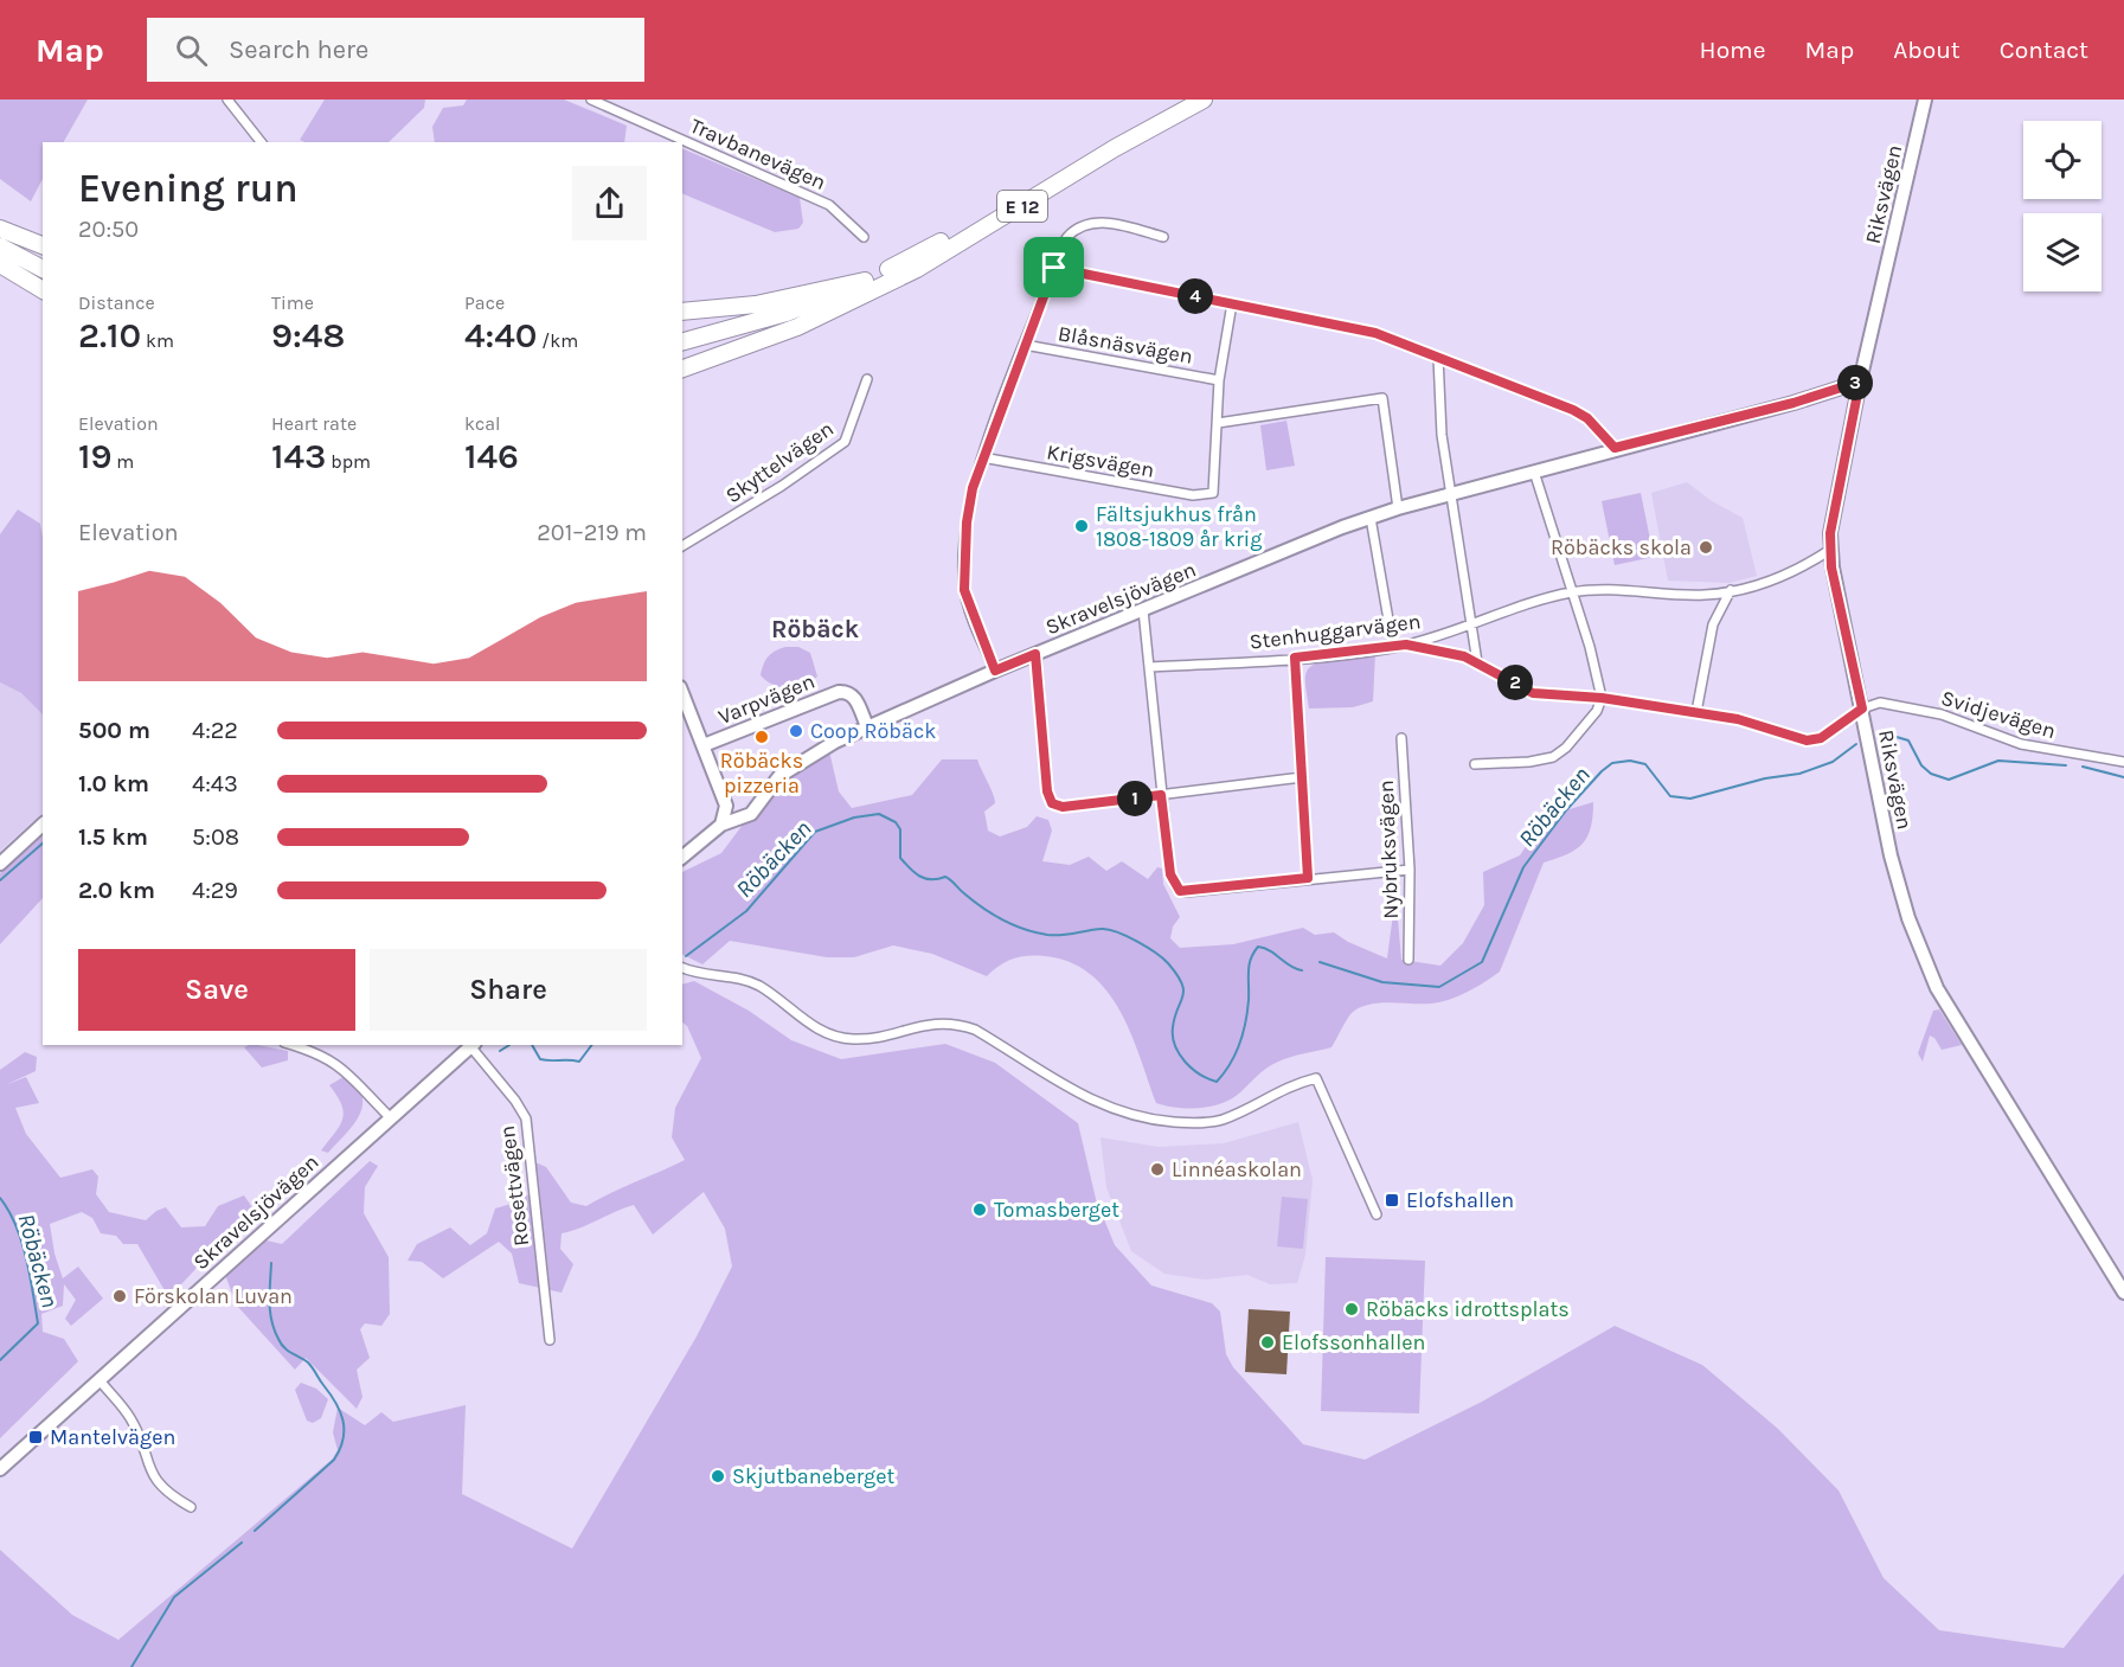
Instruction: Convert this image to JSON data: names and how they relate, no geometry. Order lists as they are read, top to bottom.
{
  "streets": {
    "highway": ["E 12"],
    "street": [
      "Travbanevägen",
      "Riksvägen",
      "Blåsnäsvägen",
      "Krigsvägen",
      "Skyttelvägen",
      "Skravelsjövägen",
      "Stenhuggarvägen",
      "Varpvägen",
      "Svidjevägen",
      "Nybruksvägen",
      "Rosettvägen"
    ]
  },
  "crossings": [
    ["Riksvägen", "Skravelsjövägen"],
    ["Riksvägen", "Stenhuggarvägen"],
    ["Riksvägen", "Svidjevägen"],
    ["Skravelsjövägen", "Varpvägen"],
    ["Skravelsjövägen", "Rosettvägen"]
  ],
  "districts": ["Röbäck"],
  "water": ["Röbäcken"],
  "places": {
    "other": [
      "Fältsjukhus från 1808-1809 år krig",
      "Röbäcks skola",
      "Coop Röbäck",
      "Röbäcks pizzeria",
      "Linnéaskolan",
      "Tomasberget",
      "Förskolan Luvan",
      "Röbäcks idrottsplats",
      "Elofssonhallen",
      "Skjutbaneberget"
    ],
    "transit": ["Elofshallen", "Mantelvägen"]
  },
  "page": {
    "header": "Map",
    "search": "Search here",
    "nav": [
      "Home",
      "Map",
      "About",
      "Contact"
    ],
    "heading": ["Evening run", "20:50"],
    "stats": [
      ["Distance", "2.10 km"],
      ["Time", "9:48"],
      ["Pace", "4:40 /km"],
      ["Elevation", "19 m"],
      ["Heart rate", "143 bpm"],
      ["kcal", "146"]
    ],
    "pins": [
      "4",
      "3",
      "2",
      "1"
    ],
    "chart": ["Elevation", "201–219 m"],
    "list": [
      {
        "name": "500 m",
        "note": "4:22"
      },
      {
        "name": "1.0 km",
        "note": "4:43"
      },
      {
        "name": "1.5 km",
        "note": "5:08"
      },
      {
        "name": "2.0 km",
        "note": "4:29"
      }
    ],
    "buttons": ["Save", "Share"]
  }
}
